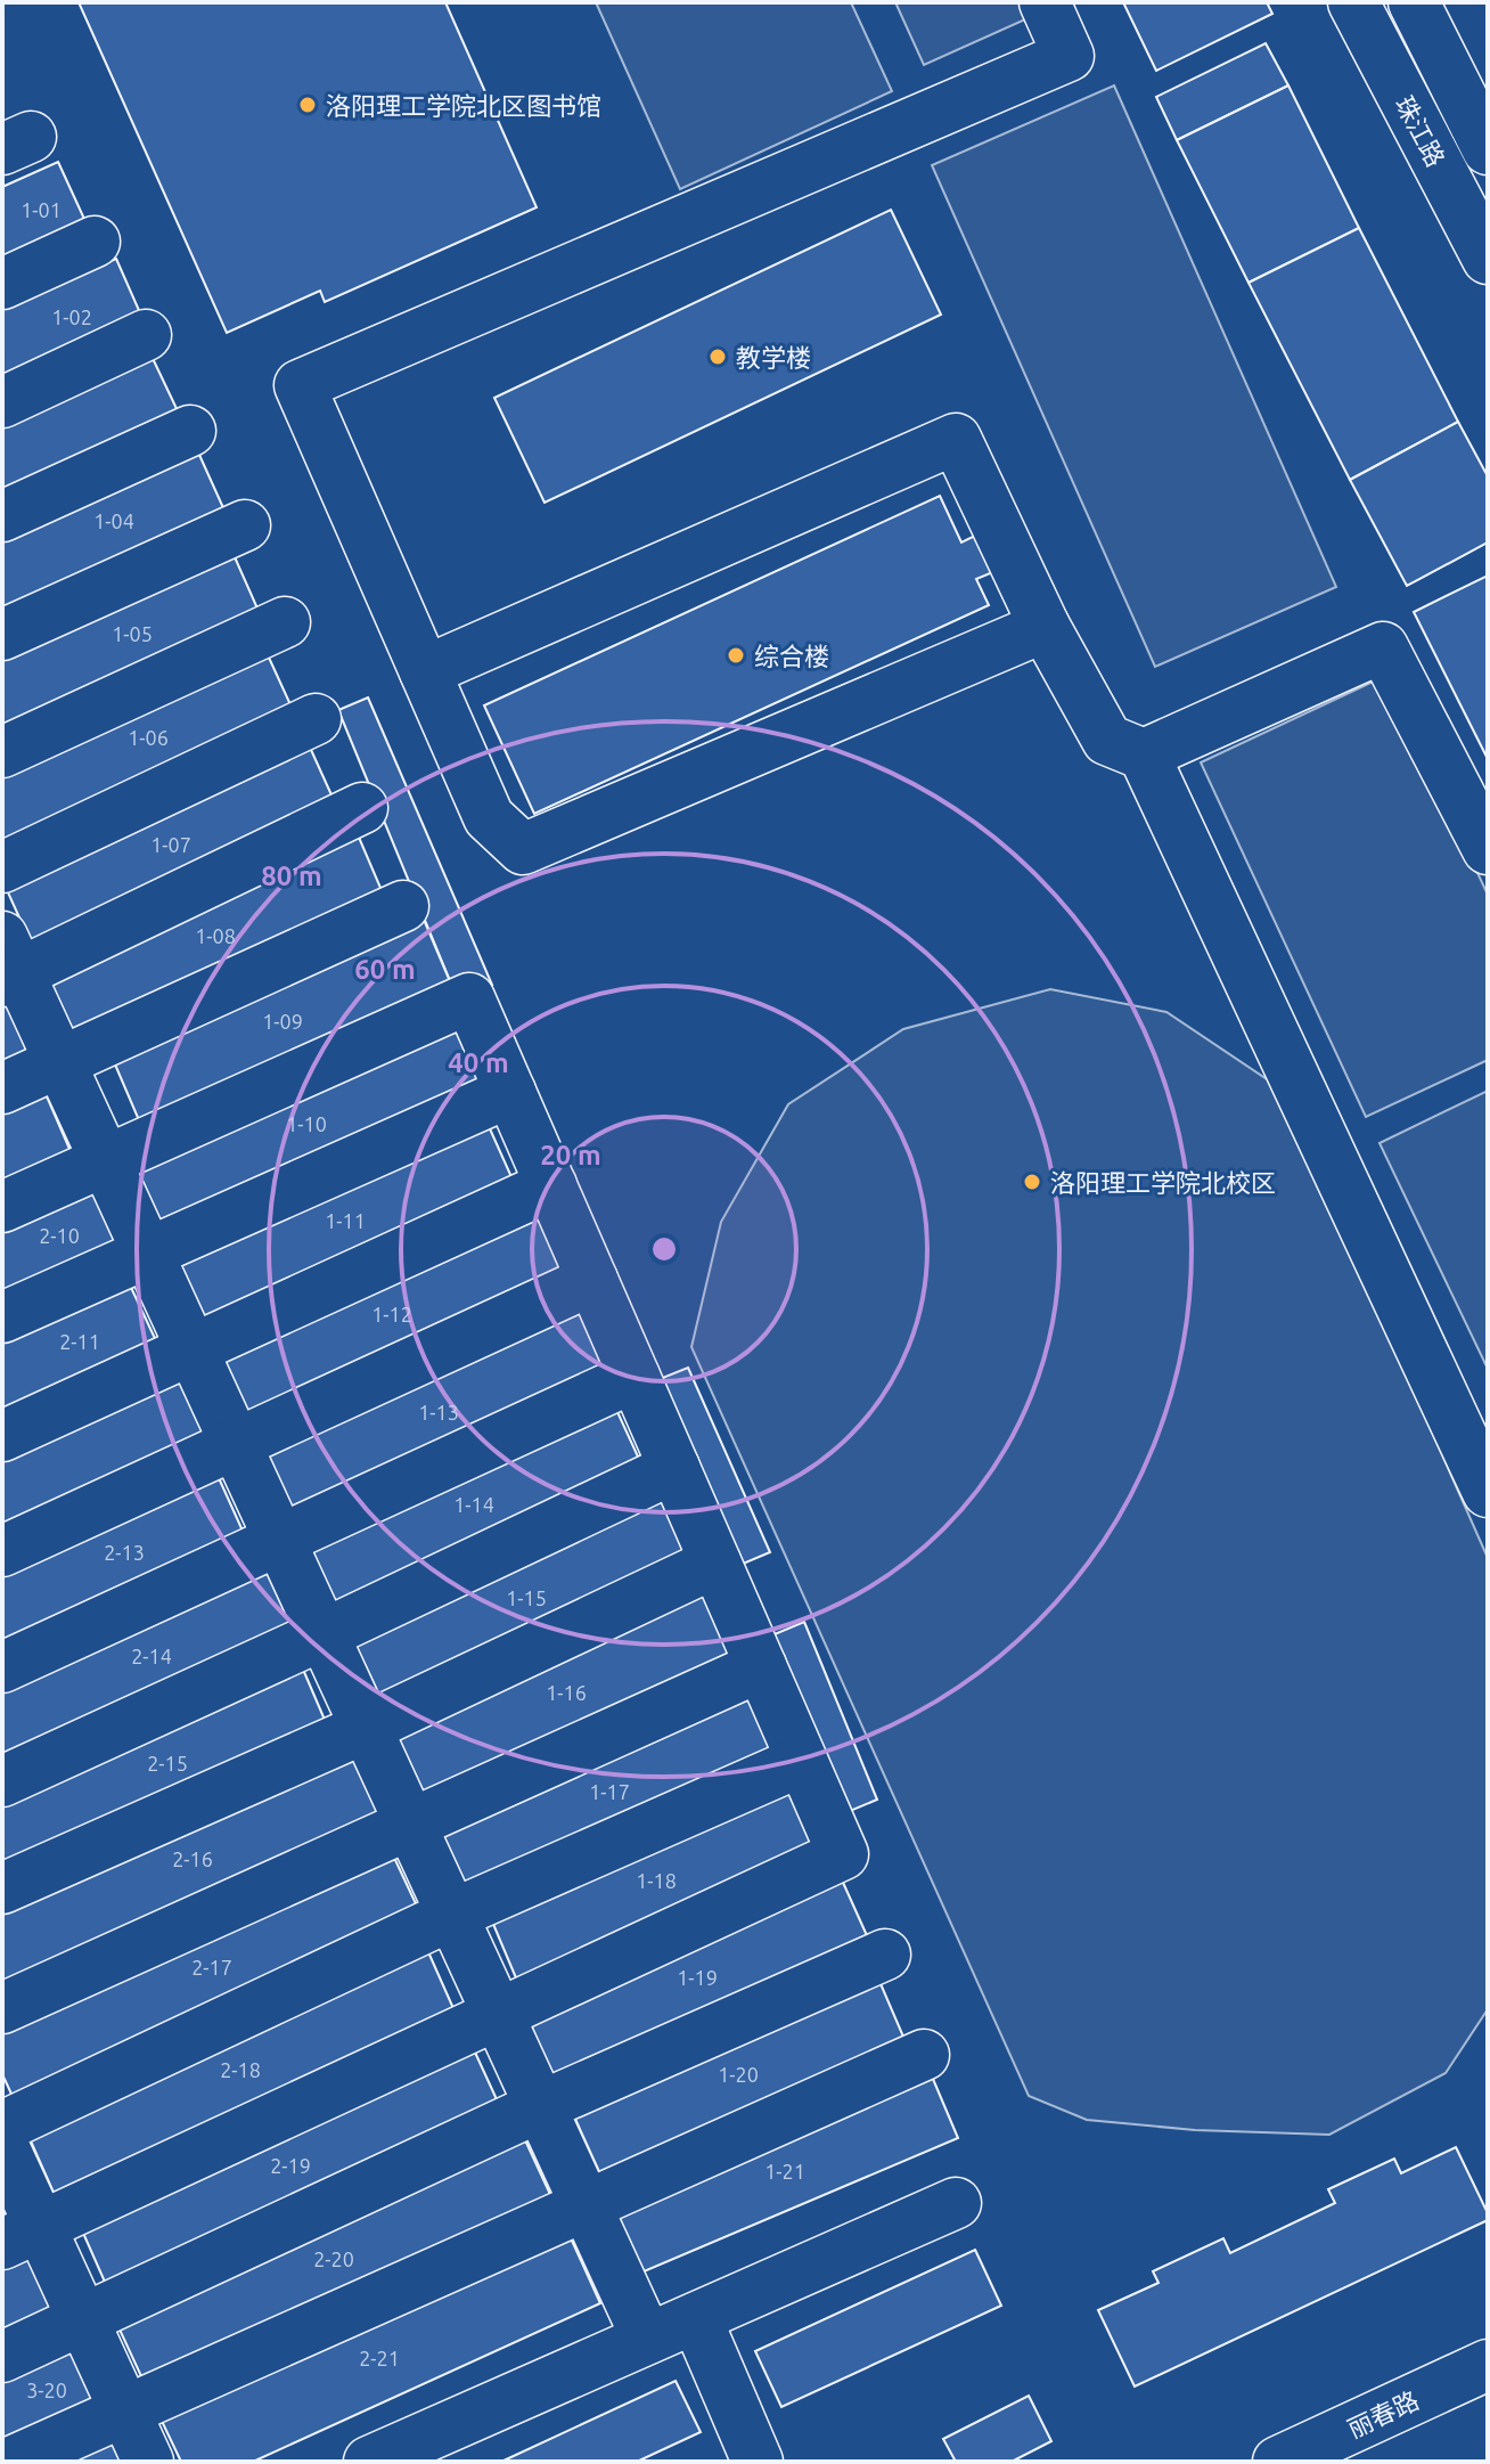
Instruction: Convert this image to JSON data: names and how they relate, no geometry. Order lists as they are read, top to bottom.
{
  "streets": {
    "street": ["珠江路", "丽春路"]
  },
  "places": [
    "洛阳理工学院北区图书馆",
    "教学楼",
    "综合楼",
    "洛阳理工学院北校区"
  ],
  "house_numbers": [
    "1-01",
    "1-02",
    "1-04",
    "1-05",
    "1-06",
    "1-07",
    "1-08",
    "1-09",
    "1-10",
    "1-11",
    "2-10",
    "1-12",
    "2-11",
    "1-13",
    "1-14",
    "2-13",
    "1-15",
    "2-14",
    "1-16",
    "2-15",
    "1-17",
    "2-16",
    "1-18",
    "2-17",
    "1-19",
    "2-18",
    "1-20",
    "2-19",
    "1-21",
    "2-20",
    "2-21",
    "3-20"
  ],
  "rings": [
    "80 m",
    "60 m",
    "40 m",
    "20 m"
  ]
}
